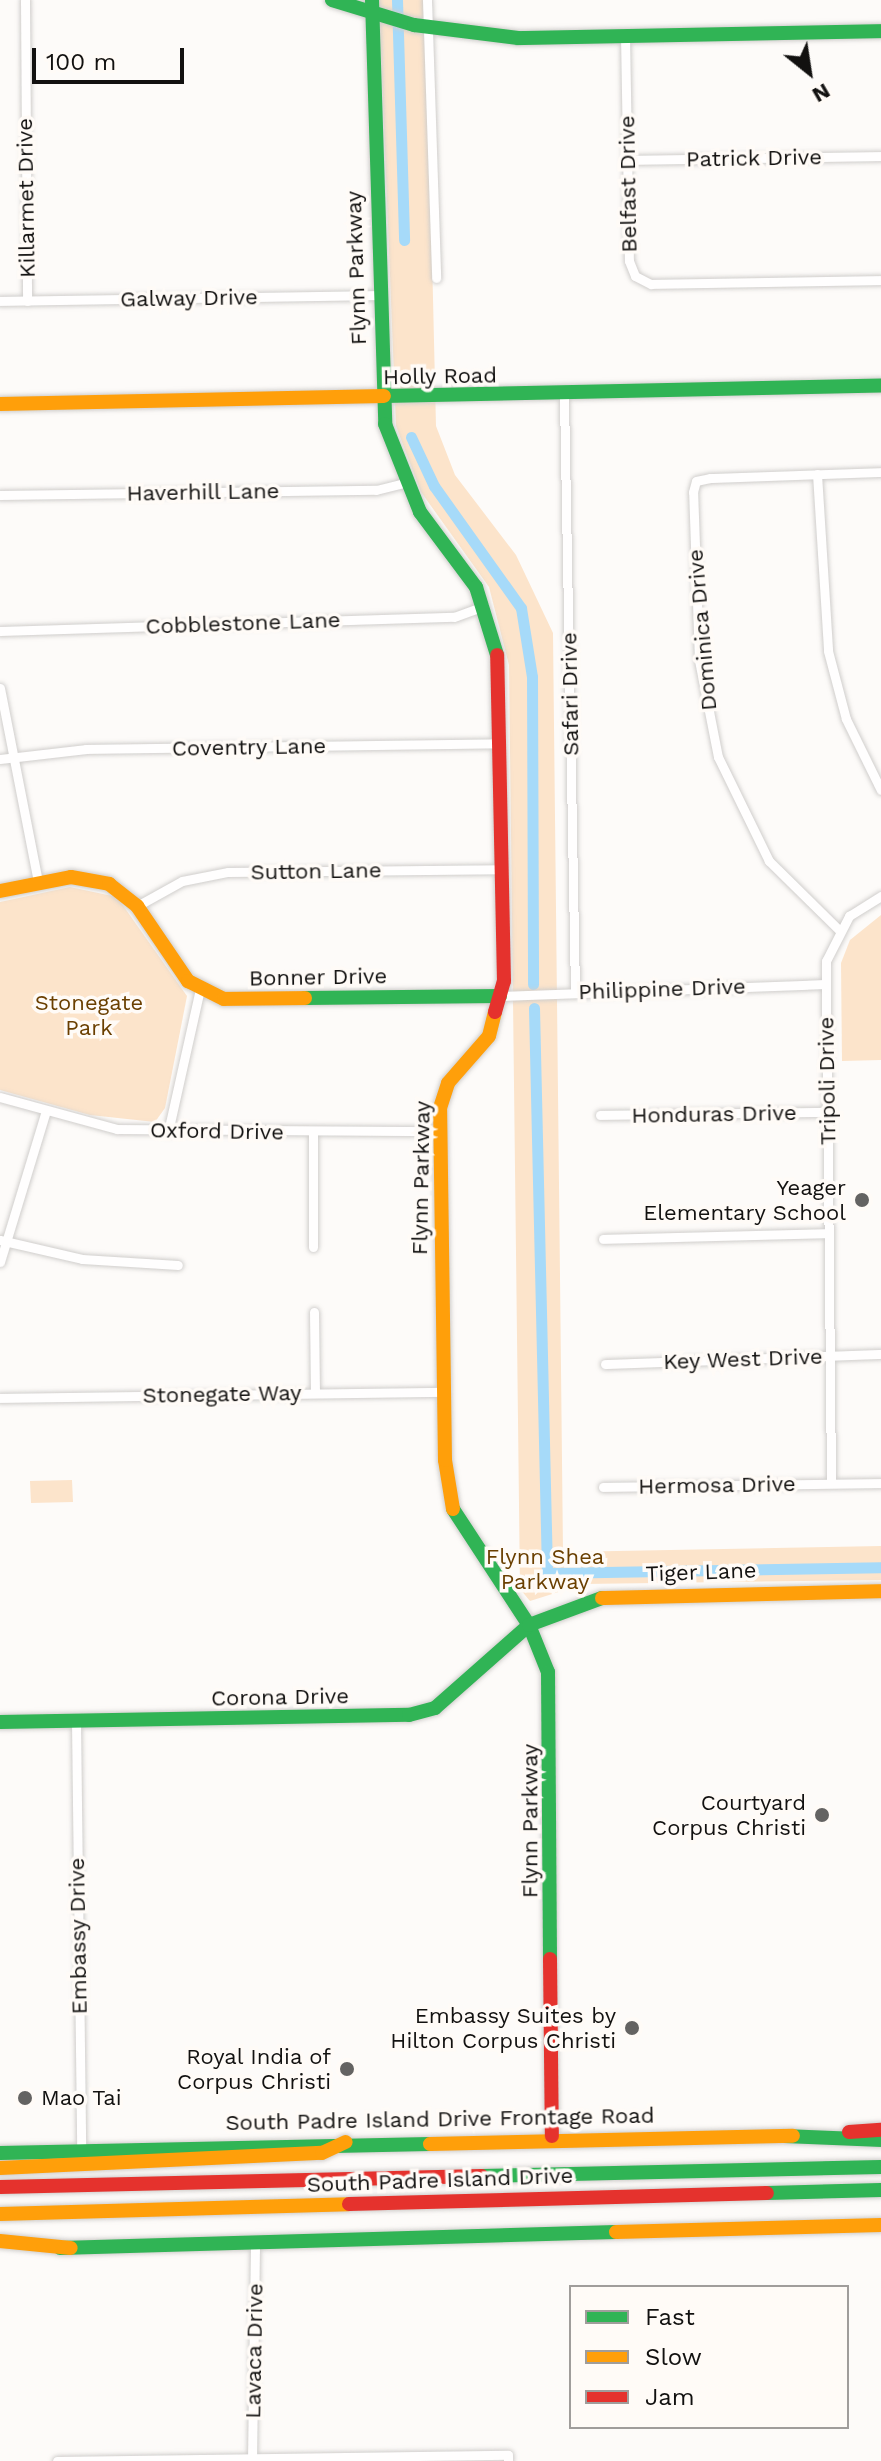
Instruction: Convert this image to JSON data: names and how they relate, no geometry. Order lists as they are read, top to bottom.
{
  "streets": {
    "main road": [
      "Flynn Parkway",
      "Holly Road",
      "Bonner Drive",
      "Tiger Lane",
      "Corona Drive",
      "South Padre Island Drive Frontage Road",
      "South Padre Island Drive"
    ],
    "street": [
      "Patrick Drive",
      "Belfast Drive",
      "Killarmet Drive",
      "Galway Drive",
      "Haverhill Lane",
      "Cobblestone Lane",
      "Dominica Drive",
      "Safari Drive",
      "Coventry Lane",
      "Sutton Lane",
      "Philippine Drive",
      "Tripoli Drive",
      "Honduras Drive",
      "Oxford Drive",
      "Key West Drive",
      "Stonegate Way",
      "Hermosa Drive",
      "Embassy Drive",
      "Lavaca Drive"
    ]
  },
  "crossings": [
    ["Patrick Drive", "Belfast Drive"],
    ["Killarmet Drive", "Galway Drive"],
    ["Flynn Parkway", "Galway Drive"],
    ["Flynn Parkway", "Holly Road"],
    ["Flynn Parkway", "Haverhill Lane"],
    ["Flynn Parkway", "Cobblestone Lane"],
    ["Flynn Parkway", "Coventry Lane"],
    ["Flynn Parkway", "Sutton Lane"],
    ["Flynn Parkway", "Bonner Drive"],
    ["Flynn Parkway", "Philippine Drive"],
    ["Flynn Parkway", "Oxford Drive"],
    ["Flynn Parkway", "Stonegate Way"],
    ["Flynn Parkway", "Tiger Lane"],
    ["Flynn Parkway", "Corona Drive"],
    ["Flynn Parkway", "South Padre Island Drive Frontage Road"],
    ["Holly Road", "Safari Drive"],
    ["Dominica Drive", "Tripoli Drive"],
    ["Safari Drive", "Philippine Drive"],
    ["Sutton Lane", "Bonner Drive"],
    ["Bonner Drive", "Philippine Drive"],
    ["Philippine Drive", "Tripoli Drive"],
    ["Tripoli Drive", "Honduras Drive"],
    ["Tripoli Drive", "Key West Drive"],
    ["Tripoli Drive", "Hermosa Drive"],
    ["Tiger Lane", "Corona Drive"],
    ["Corona Drive", "Embassy Drive"],
    ["Embassy Drive", "South Padre Island Drive Frontage Road"]
  ],
  "parks": ["Stonegate Park", "Flynn Shea Parkway"],
  "places": [
    "Yeager Elementary School",
    "Courtyard Corpus Christi",
    "Embassy Suites by Hilton Corpus Christi",
    "Royal India of Corpus Christi",
    "Mao Tai"
  ],
  "legend": ["Fast", "Slow", "Jam"],
  "scale_bar": "100 m",
  "north": "bottom right"
}
